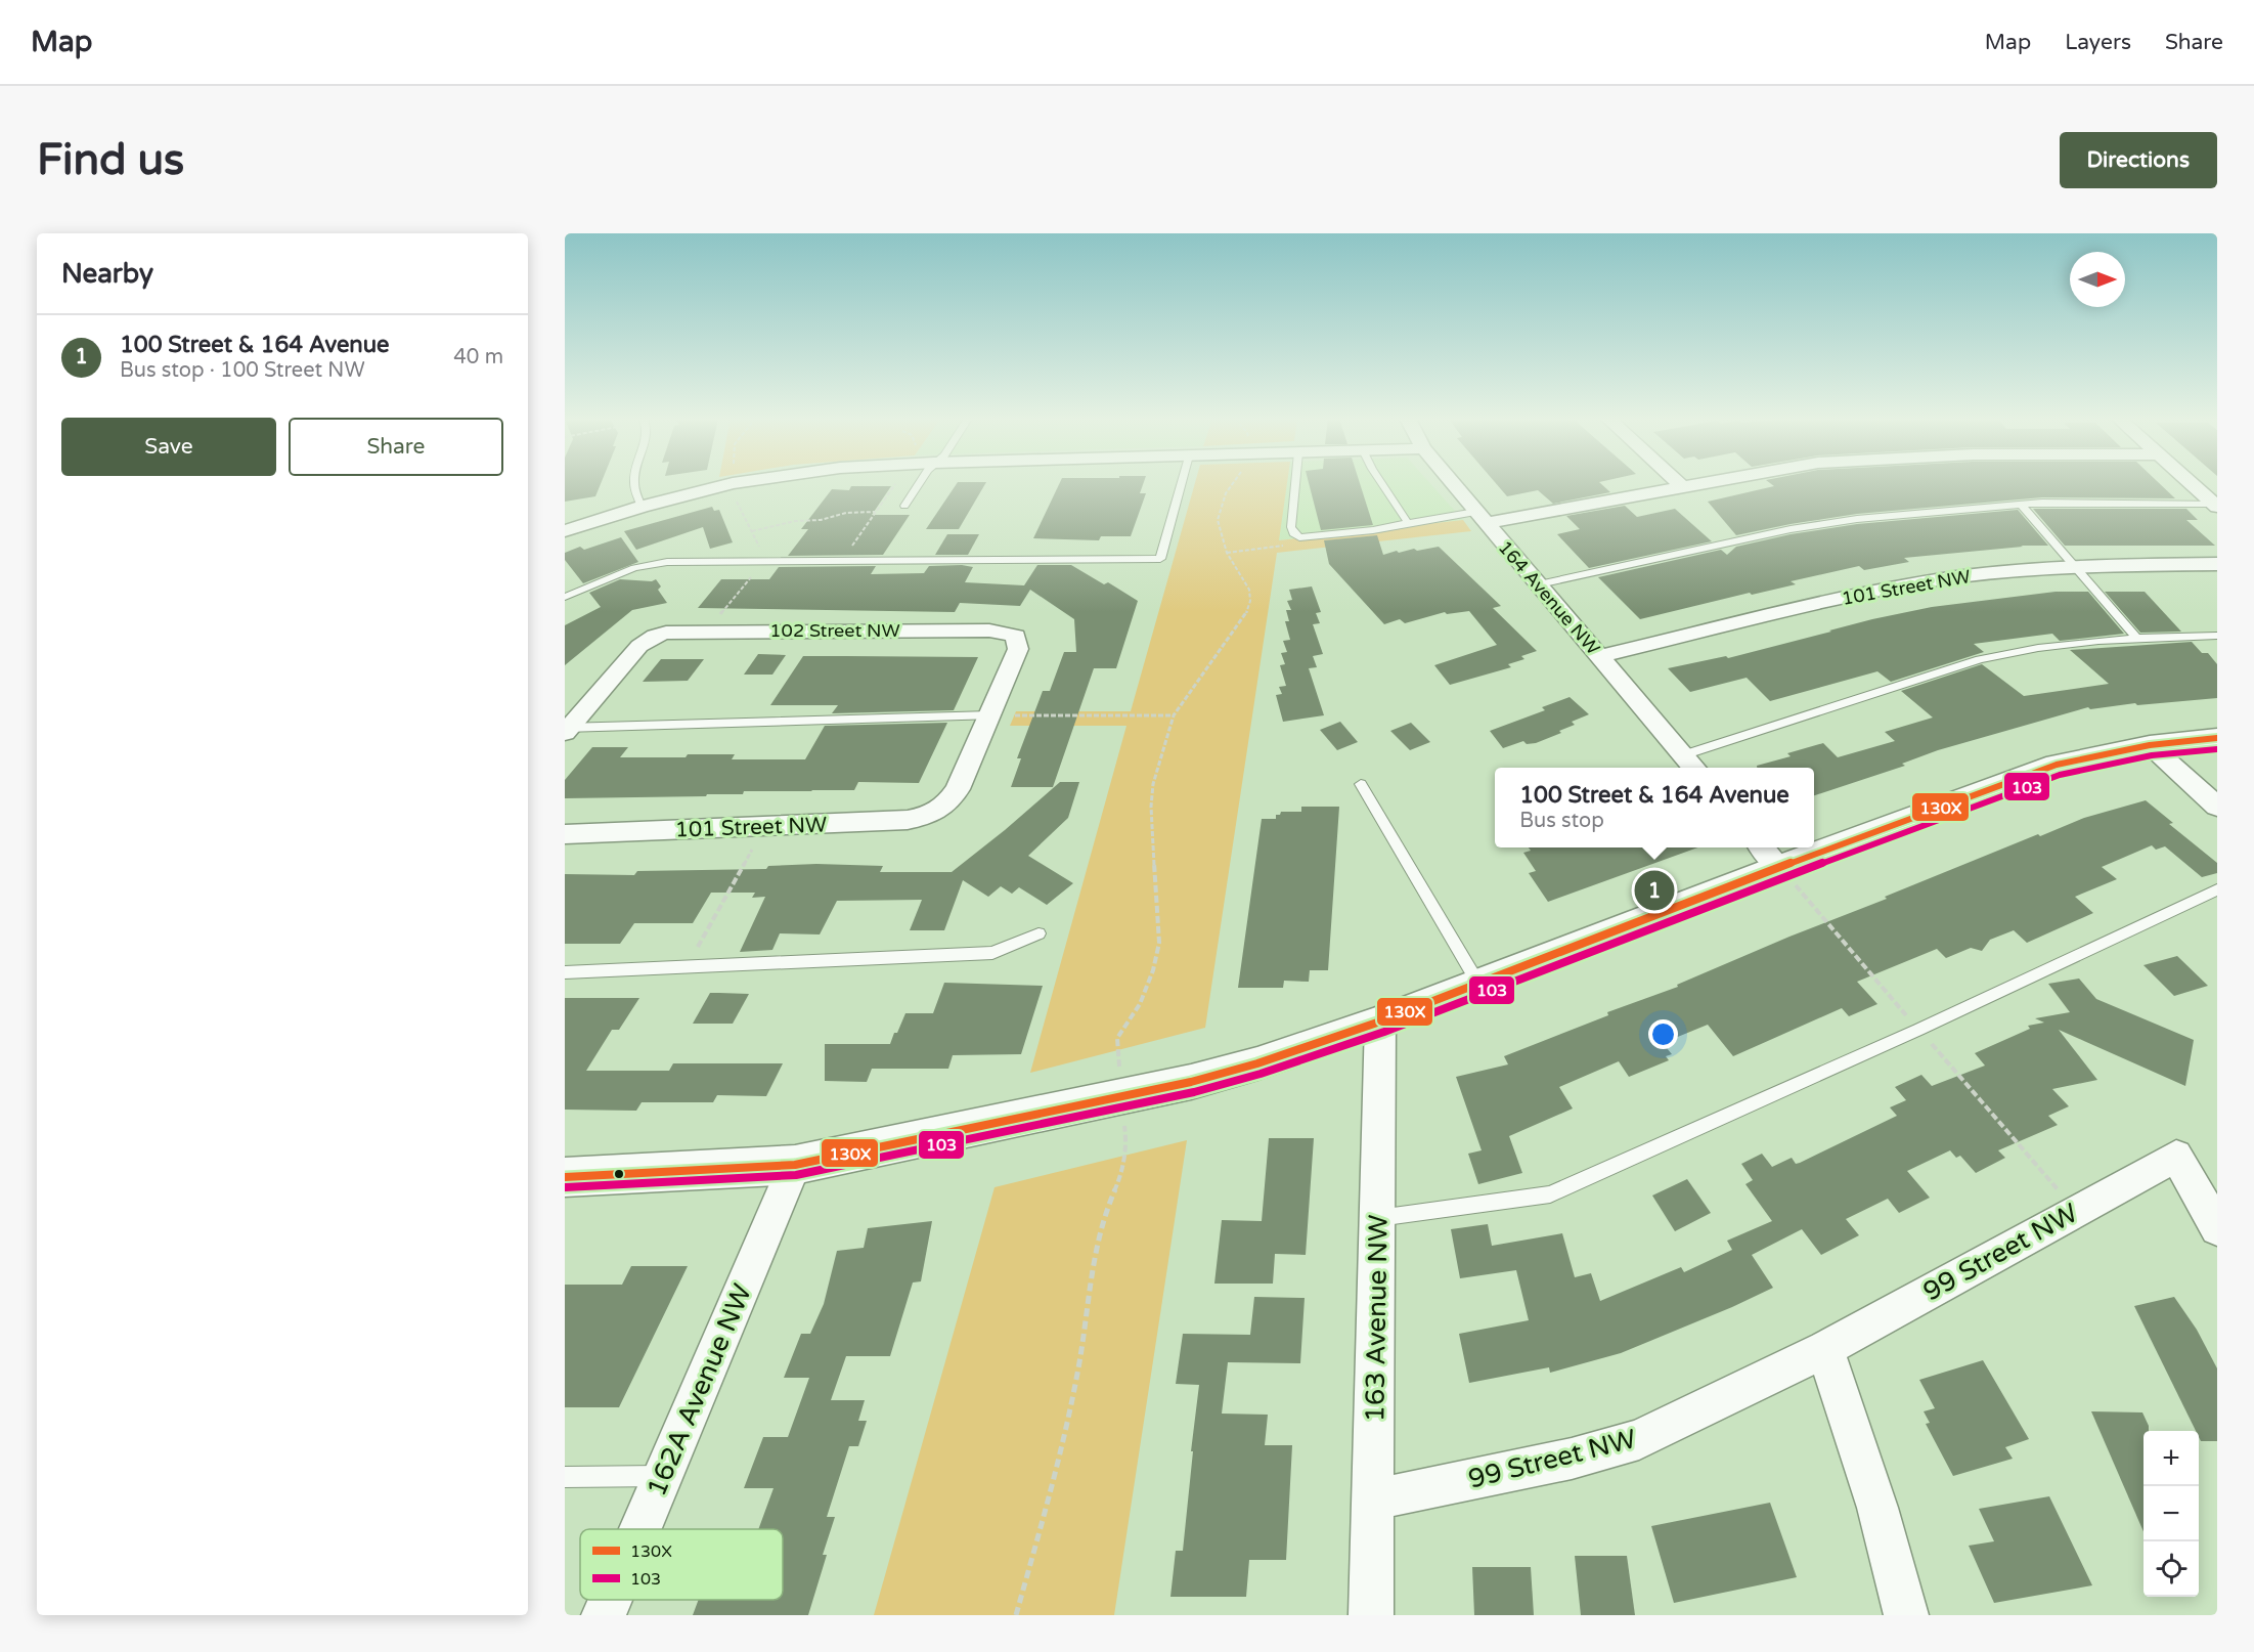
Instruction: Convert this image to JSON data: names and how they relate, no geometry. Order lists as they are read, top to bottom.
{
  "streets": {
    "street": [
      "101 Street NW",
      "164 Avenue NW",
      "102 Street NW",
      "99 Street NW",
      "163 Avenue NW",
      "162A Avenue NW"
    ]
  },
  "crossings": [
    ["101 Street NW", "164 Avenue NW"],
    ["101 Street NW", "102 Street NW"],
    ["99 Street NW", "163 Avenue NW"]
  ],
  "lines": ["transit line 130X", "transit line 103"],
  "legend": ["130X", "103"],
  "north": "right",
  "page": {
    "header": "Map",
    "nav": ["Map", "Layers", "Share"],
    "buttons": [
      "Directions",
      ["Save", "Share"]
    ],
    "title": "Find us",
    "heading": "Nearby",
    "list": [
      {
        "mark": "1",
        "name": "100 Street & 164 Avenue",
        "note": "Bus stop · 100 Street NW",
        "value": "40 m"
      }
    ],
    "popup": ["100 Street & 164 Avenue", "Bus stop"],
    "pins": "1",
    "map_buttons": ["+", "−"]
  }
}
